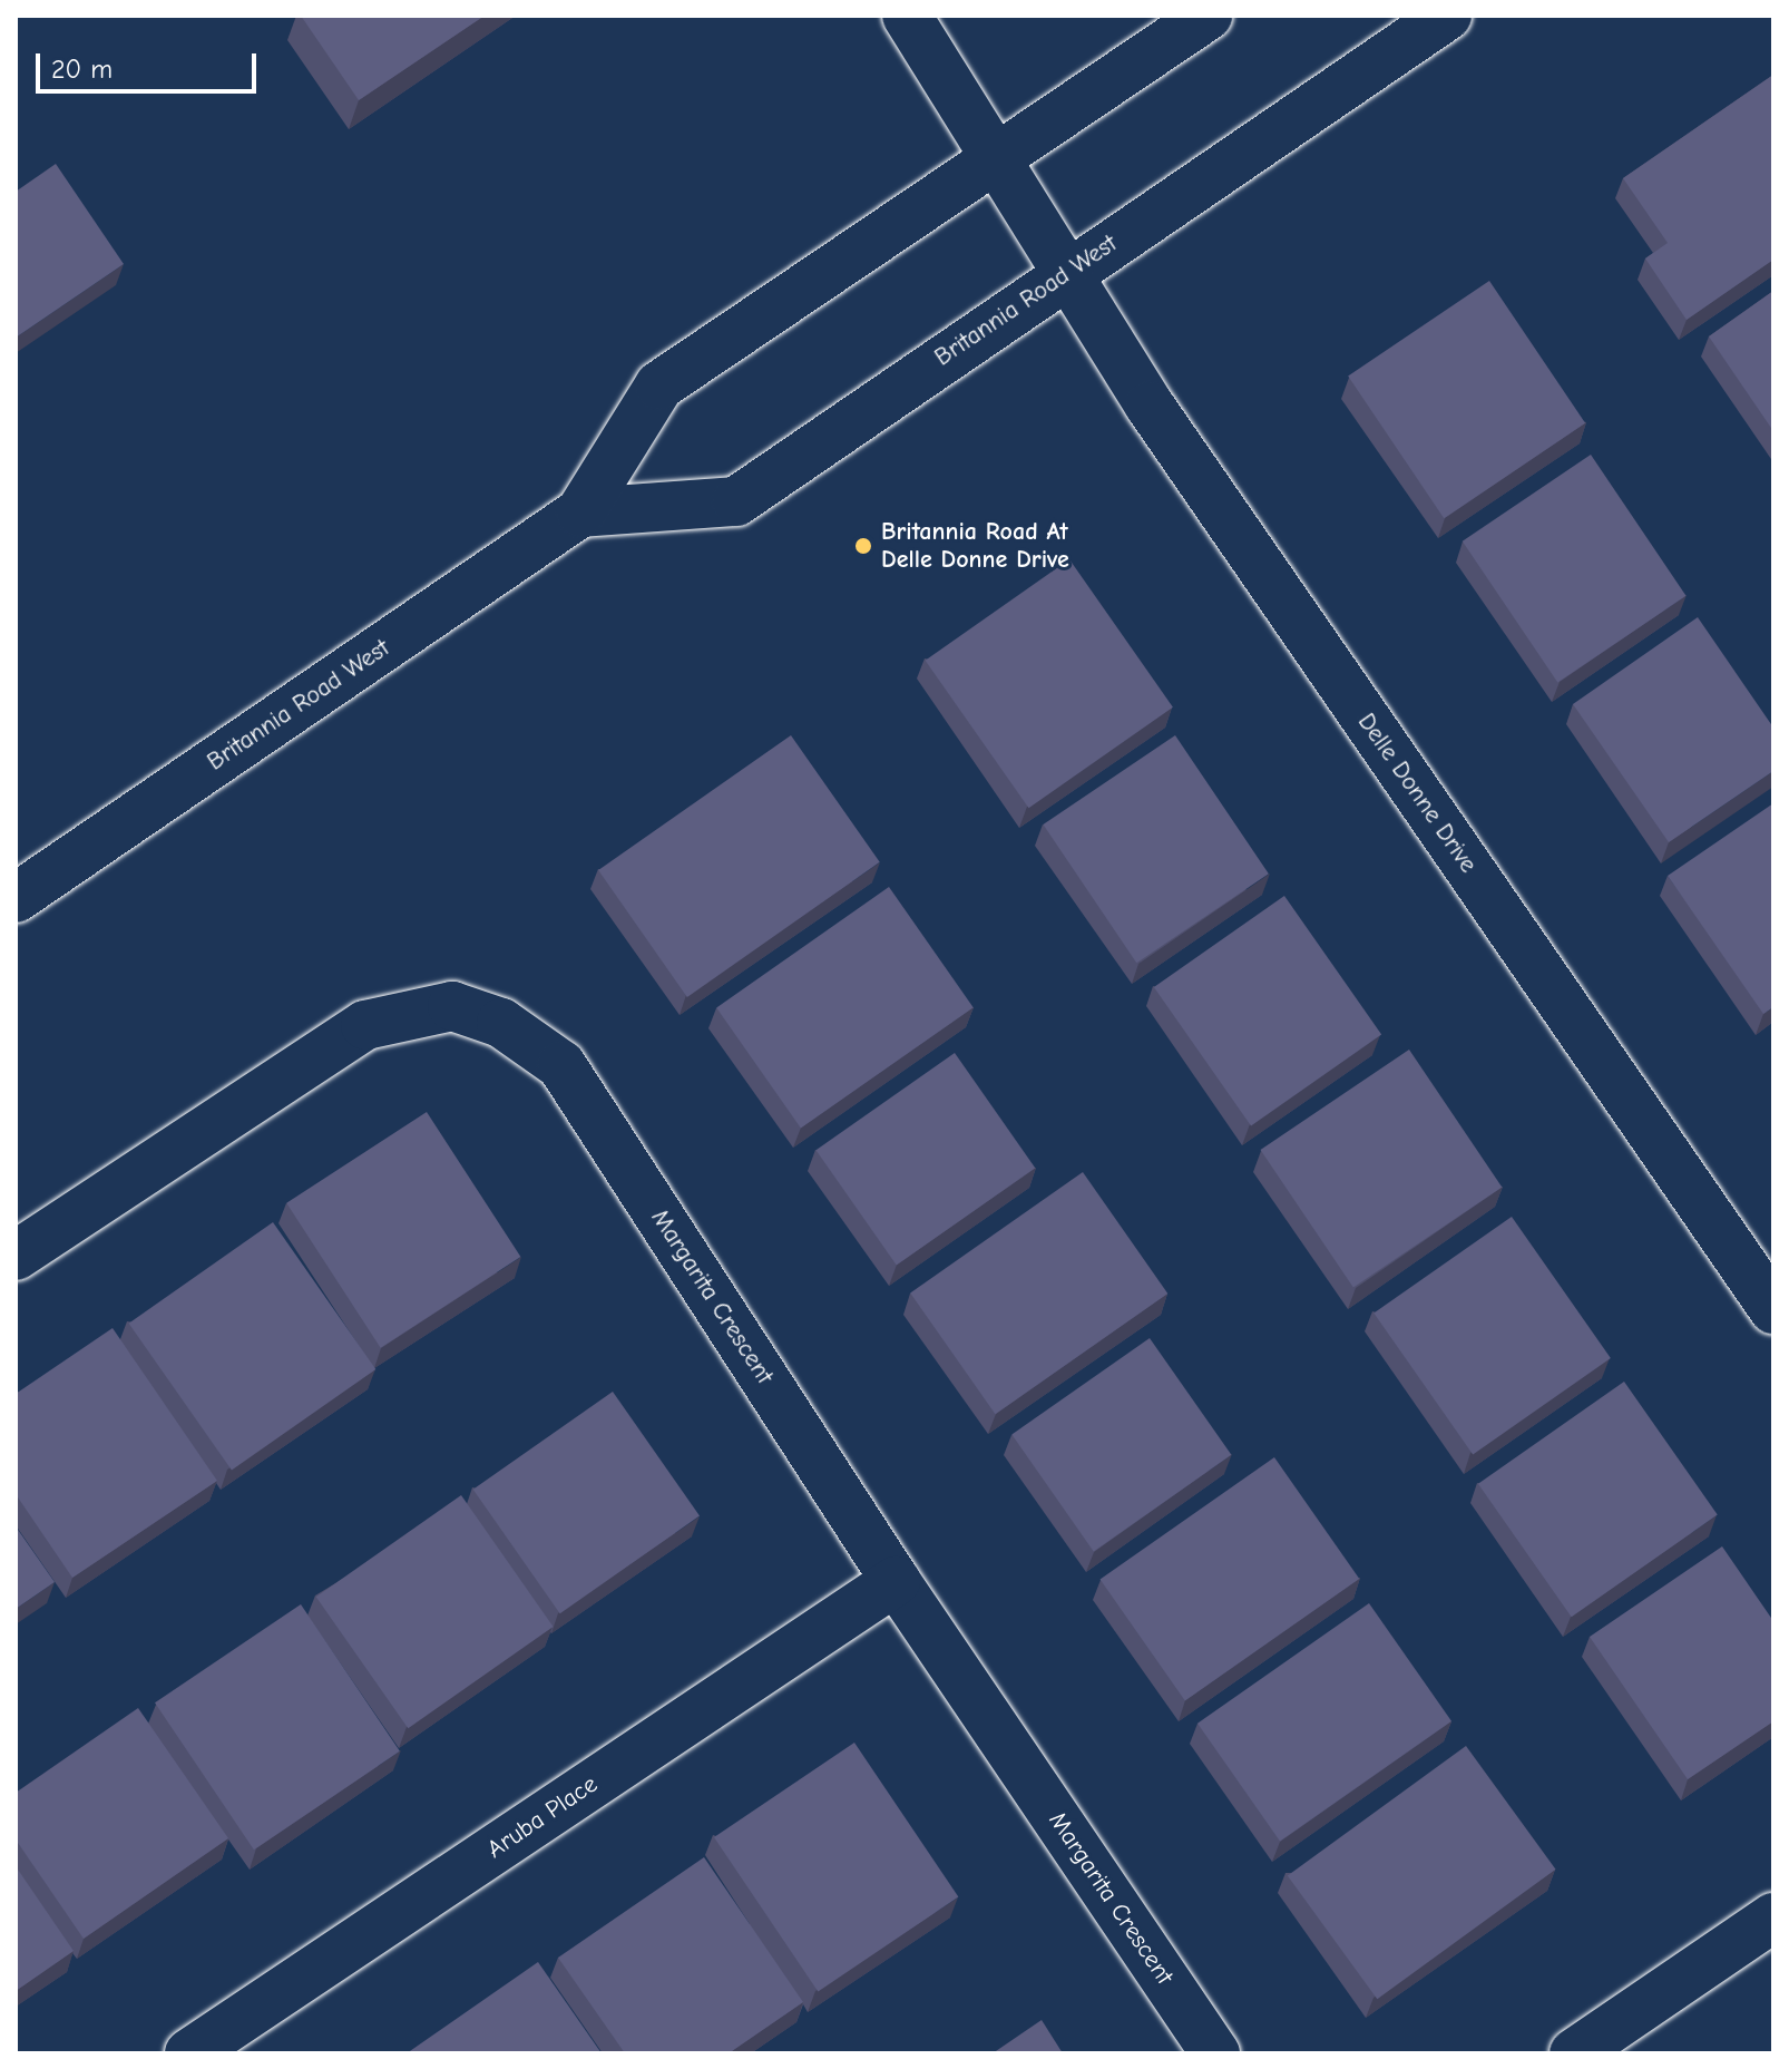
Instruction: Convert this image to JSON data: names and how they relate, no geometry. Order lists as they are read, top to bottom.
{
  "streets": {
    "street": [
      "Britannia Road West",
      "Delle Donne Drive",
      "Margarita Crescent",
      "Aruba Place"
    ]
  },
  "crossings": [
    ["Britannia Road West", "Delle Donne Drive"],
    ["Margarita Crescent", "Aruba Place"]
  ],
  "places": ["Britannia Road At Delle Donne Drive"],
  "scale_bar": "20 m"
}
